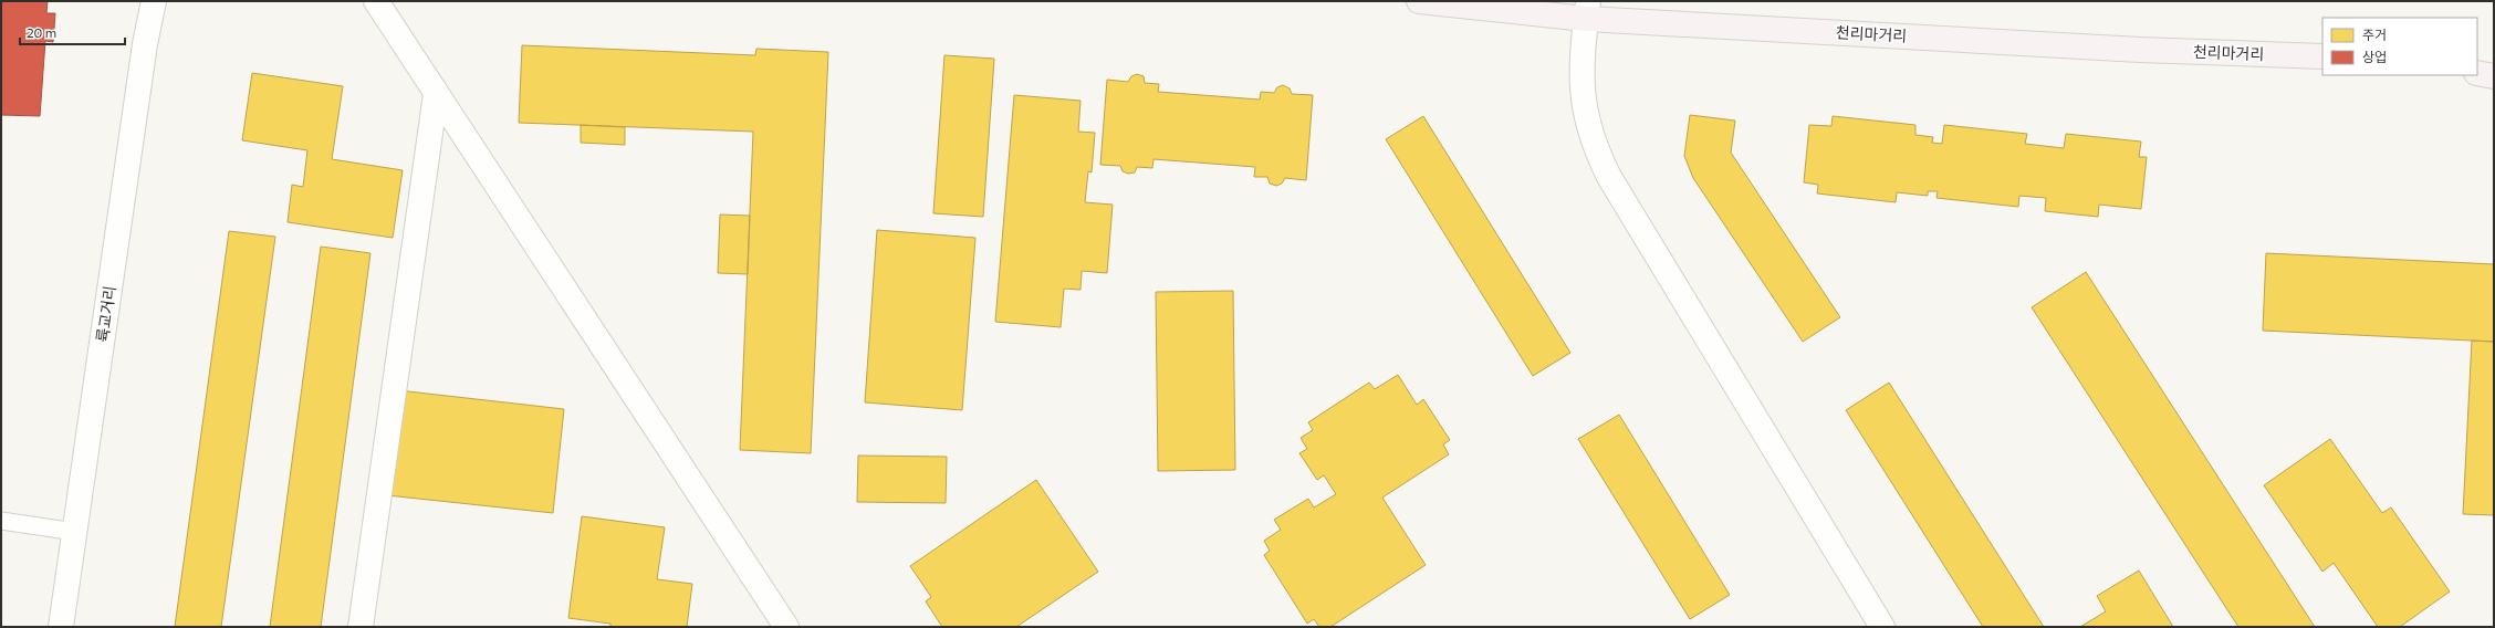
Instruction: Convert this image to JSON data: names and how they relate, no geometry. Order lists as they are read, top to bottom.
{
  "streets": {
    "highway": ["천리마거리"],
    "street": ["륙교거리"]
  },
  "legend": ["주거", "상업"],
  "scale_bar": "20 m"
}
